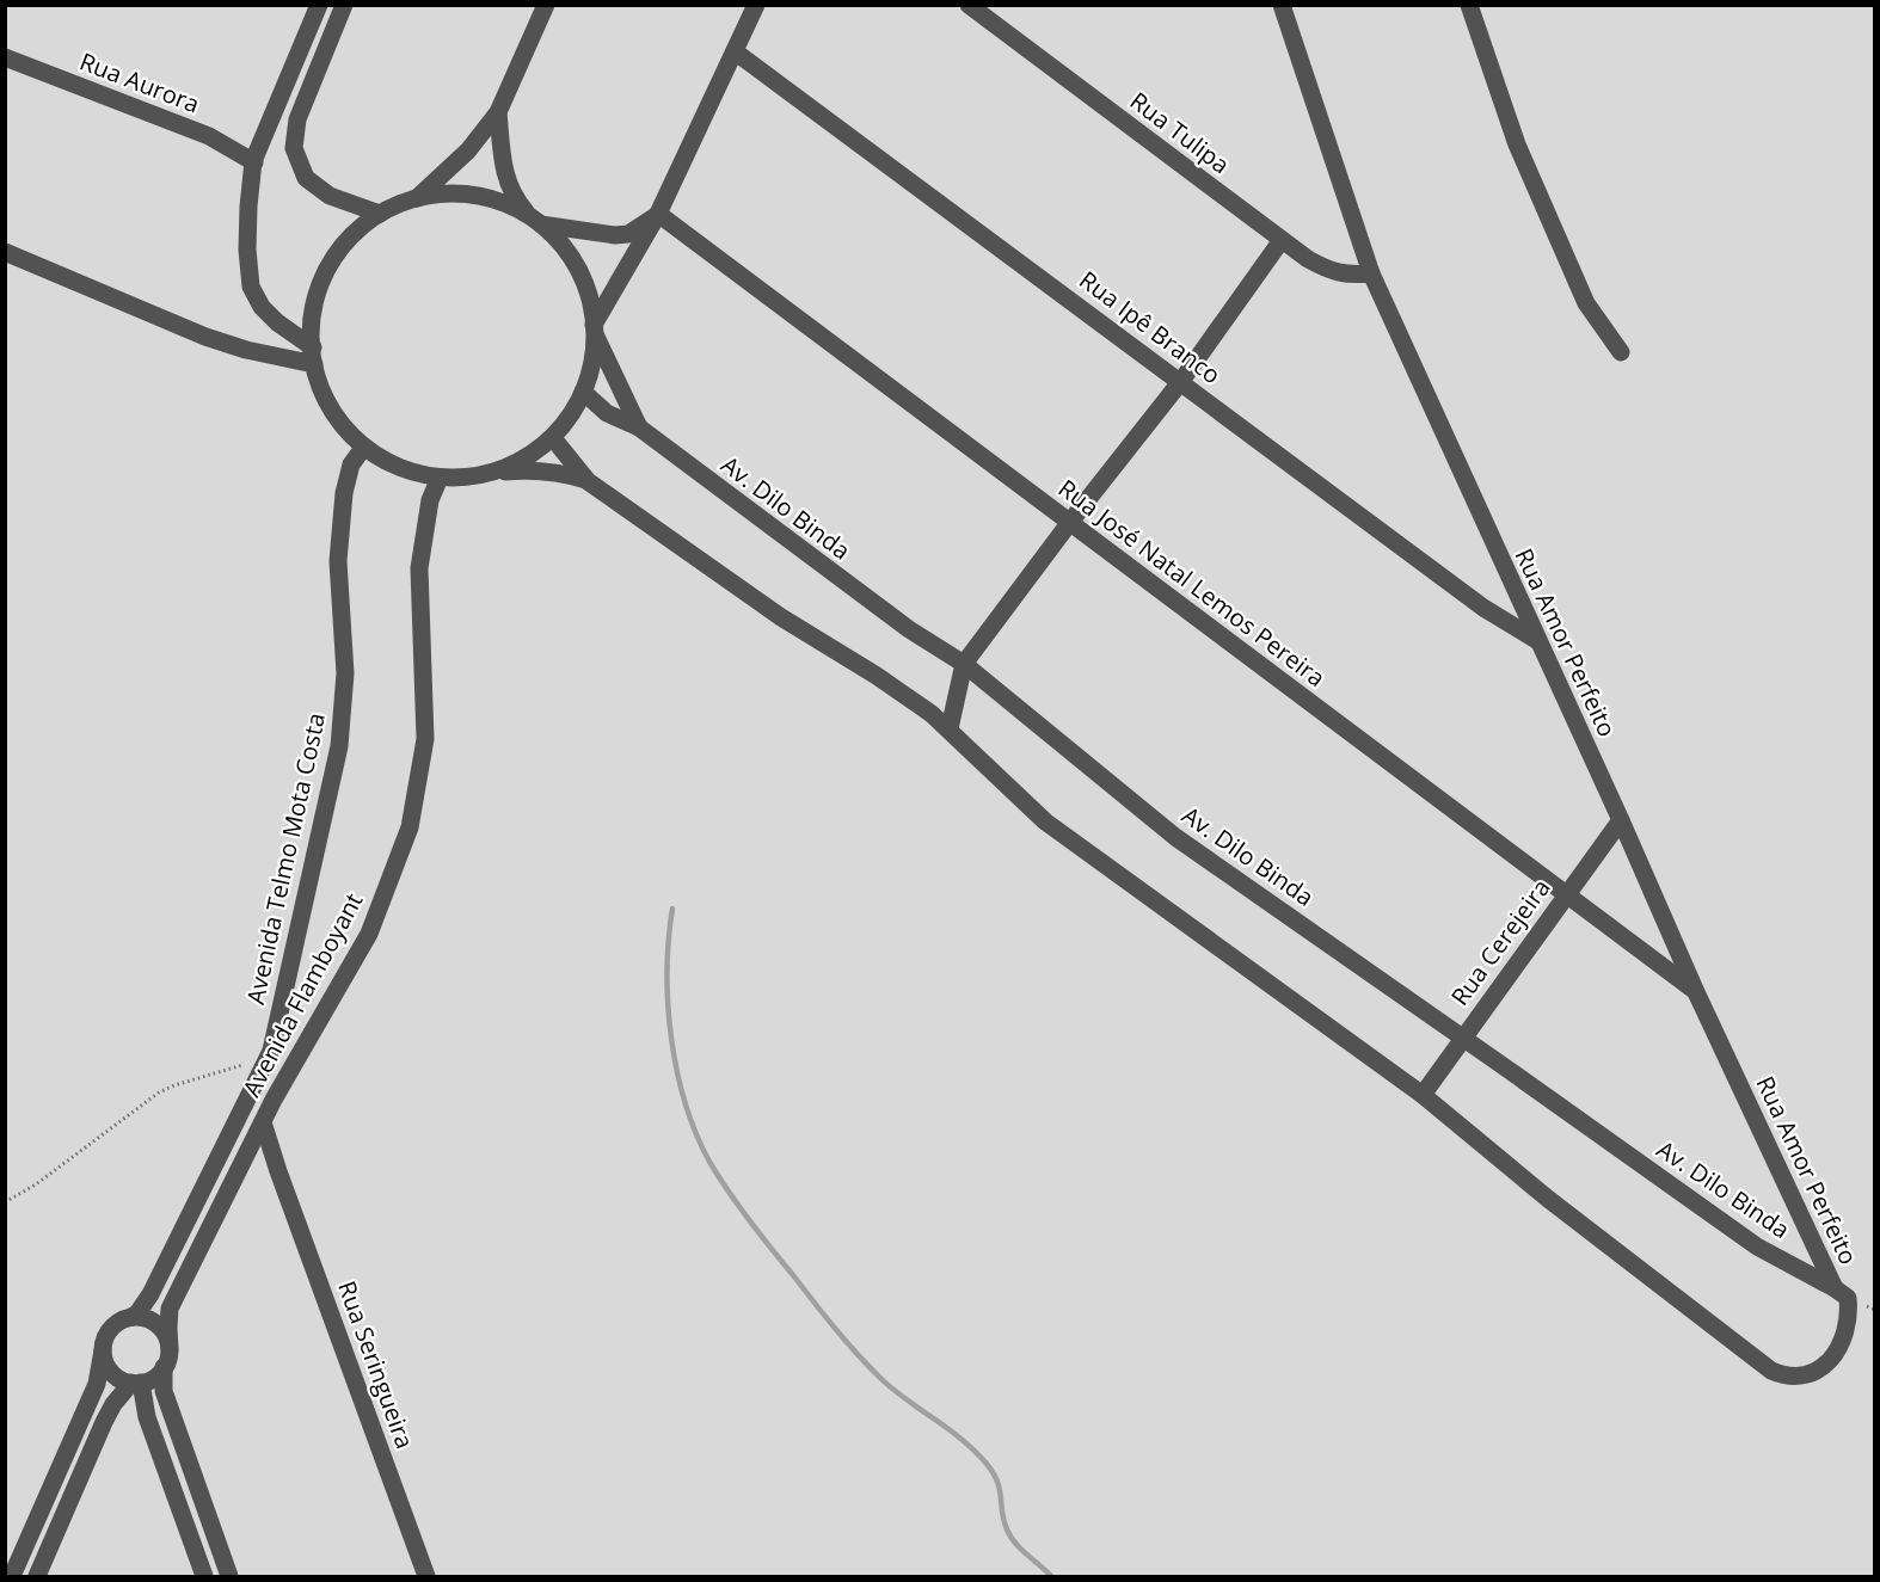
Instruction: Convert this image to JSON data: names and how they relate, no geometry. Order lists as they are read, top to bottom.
{
  "streets": {
    "street": [
      "Rua Aurora",
      "Rua Tulipa",
      "Rua Ipê Branco",
      "Av. Dilo Binda",
      "Rua José Natal Lemos Pereira",
      "Rua Amor Perfeito",
      "Avenida Telmo Mota Costa",
      "Rua Cerejeira",
      "Avenida Flamboyant",
      "Rua Seringueira"
    ]
  },
  "crossings": [
    ["Rua Tulipa", "Rua Amor Perfeito"],
    ["Rua Ipê Branco", "Rua Amor Perfeito"],
    ["Av. Dilo Binda", "Rua Amor Perfeito"],
    ["Av. Dilo Binda", "Rua Cerejeira"],
    ["Rua José Natal Lemos Pereira", "Rua Amor Perfeito"],
    ["Rua José Natal Lemos Pereira", "Rua Cerejeira"],
    ["Rua Amor Perfeito", "Rua Cerejeira"],
    ["Avenida Telmo Mota Costa", "Avenida Flamboyant"],
    ["Avenida Flamboyant", "Rua Seringueira"]
  ]
}
